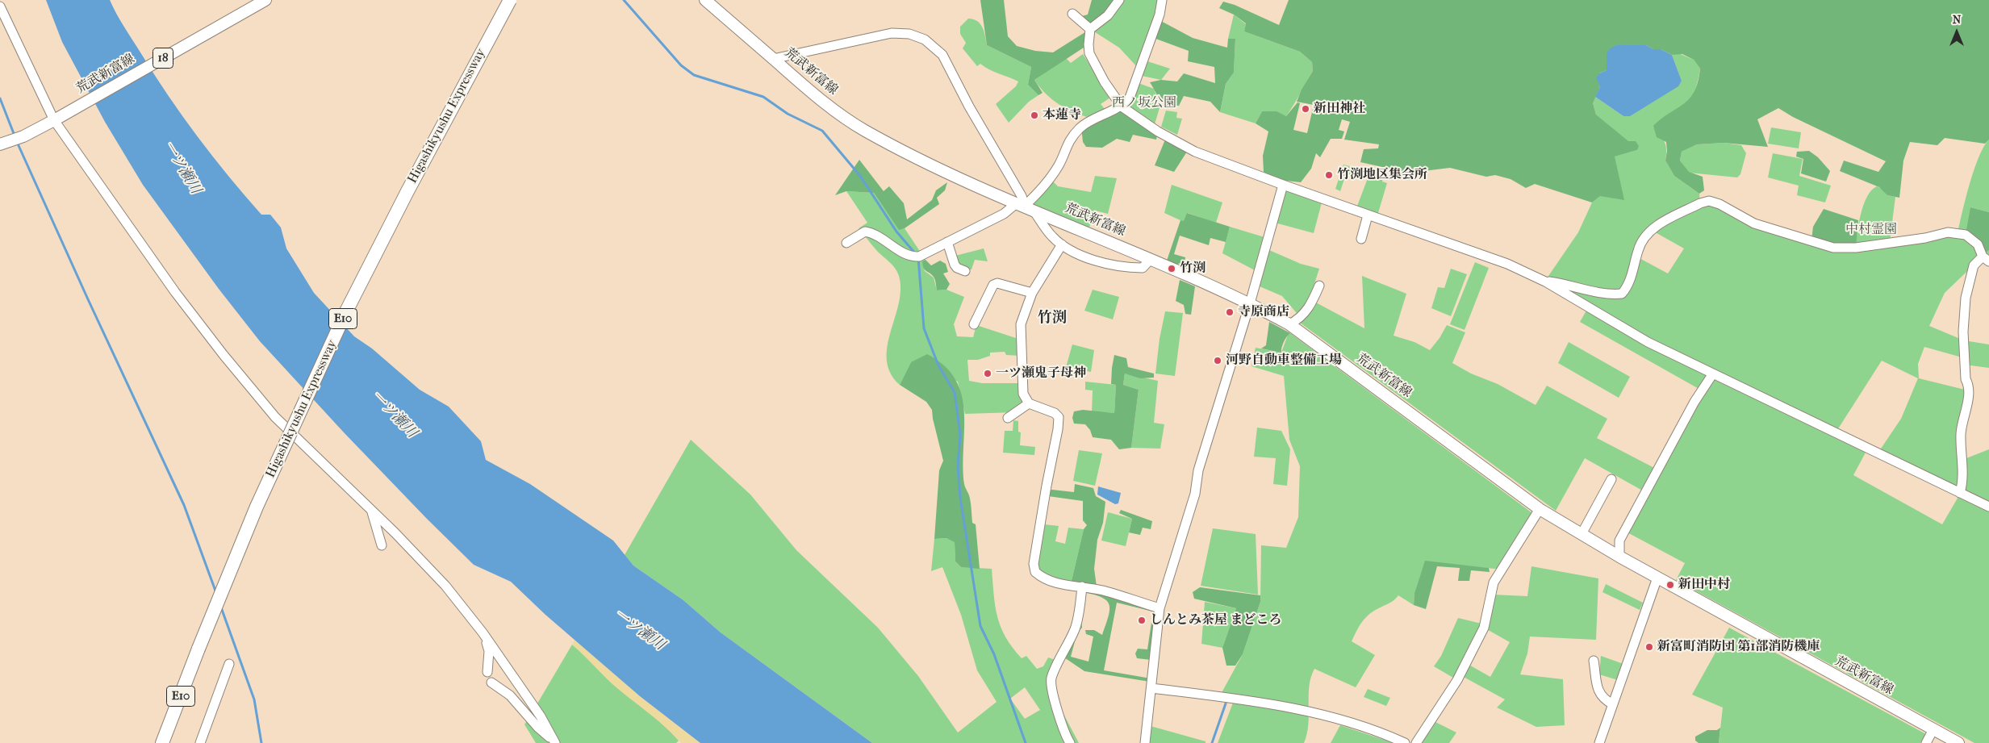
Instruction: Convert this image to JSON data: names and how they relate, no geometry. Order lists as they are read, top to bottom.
{
  "streets": {
    "highway": ["Higashikyushu Expressway", "E10"],
    "main road": ["18", "荒武新富線"]
  },
  "districts": ["竹渕"],
  "water": ["一ツ瀬川"],
  "parks": ["西ノ坂公園", "中村霊園"],
  "places": [
    "新田神社",
    "本蓮寺",
    "竹渕地区集会所",
    "竹渕",
    "寺原商店",
    "河野自動車整備工場",
    "一ツ瀬鬼子母神",
    "新田中村",
    "しんとみ茶屋 まどころ",
    "新富町消防団 第1部消防機庫"
  ],
  "north": "top"
}
